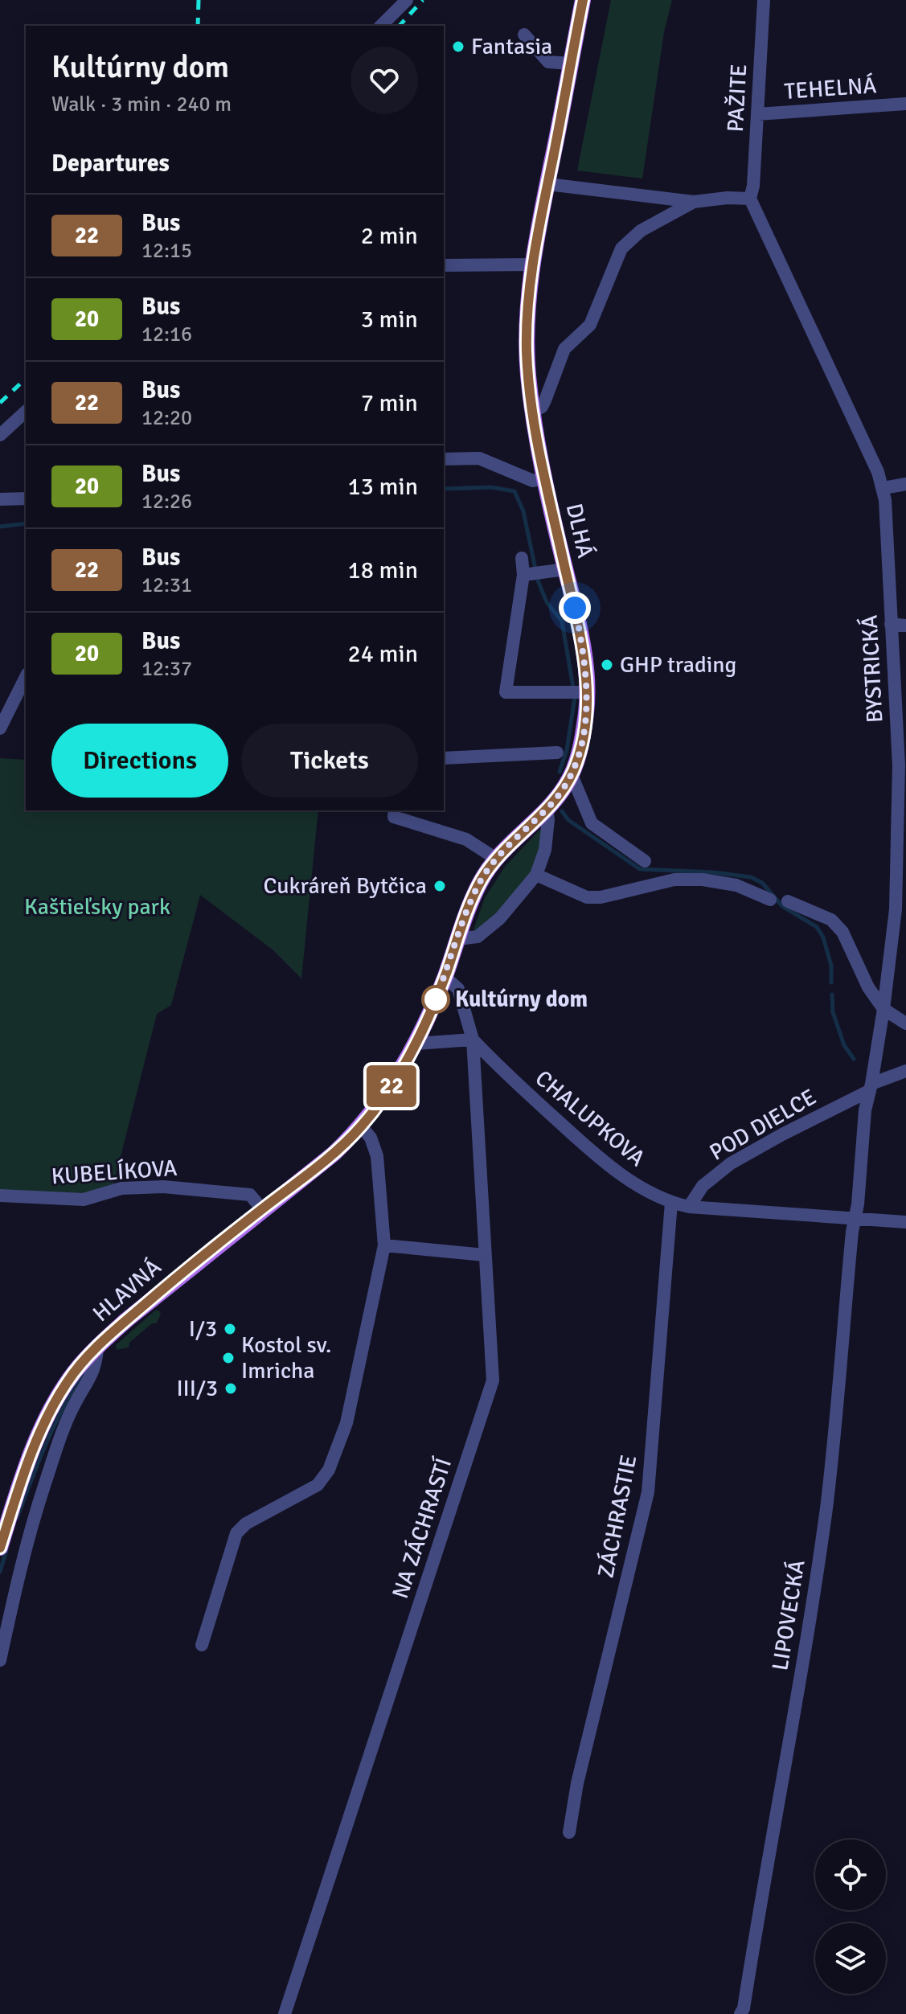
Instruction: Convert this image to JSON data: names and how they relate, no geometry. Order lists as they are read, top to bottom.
{
  "streets": {
    "main road": ["DLHÁ", "HLAVNÁ"],
    "street": [
      "TEHELNÁ",
      "PAŽITE",
      "BYSTRICKÁ",
      "CHALUPKOVA",
      "POD DIELCE",
      "KUBELÍKOVA",
      "ZÁCHRASTIE",
      "NA ZÁCHRASTÍ",
      "LIPOVECKÁ"
    ]
  },
  "crossings": [
    ["TEHELNÁ", "PAŽITE"],
    ["PAŽITE", "BYSTRICKÁ"],
    ["DLHÁ", "HLAVNÁ"],
    ["BYSTRICKÁ", "CHALUPKOVA"],
    ["BYSTRICKÁ", "POD DIELCE"],
    ["BYSTRICKÁ", "LIPOVECKÁ"],
    ["CHALUPKOVA", "POD DIELCE"],
    ["CHALUPKOVA", "ZÁCHRASTIE"],
    ["CHALUPKOVA", "NA ZÁCHRASTÍ"],
    ["CHALUPKOVA", "LIPOVECKÁ"],
    ["KUBELÍKOVA", "HLAVNÁ"]
  ],
  "parks": ["Kaštieľsky park"],
  "places": [
    "Fantasia",
    "GHP trading",
    "Cukráreň Bytčica",
    "Kultúrny dom",
    "I/3",
    "Kostol sv. Imricha",
    "III/3"
  ],
  "lines": ["bus line 22"],
  "page": {
    "on_map": "22",
    "heading": [
      ["Kultúrny dom", "Walk · 3 min · 240 m"],
      "Departures"
    ],
    "list": [
      {
        "mark": "22",
        "name": "Bus",
        "note": "12:15",
        "value": "2 min"
      },
      {
        "mark": "20",
        "name": "Bus",
        "note": "12:16",
        "value": "3 min"
      },
      {
        "mark": "22",
        "name": "Bus",
        "note": "12:20",
        "value": "7 min"
      },
      {
        "mark": "20",
        "name": "Bus",
        "note": "12:26",
        "value": "13 min"
      },
      {
        "mark": "22",
        "name": "Bus",
        "note": "12:31",
        "value": "18 min"
      },
      {
        "mark": "20",
        "name": "Bus",
        "note": "12:37",
        "value": "24 min"
      }
    ],
    "buttons": ["Directions", "Tickets"]
  }
}
